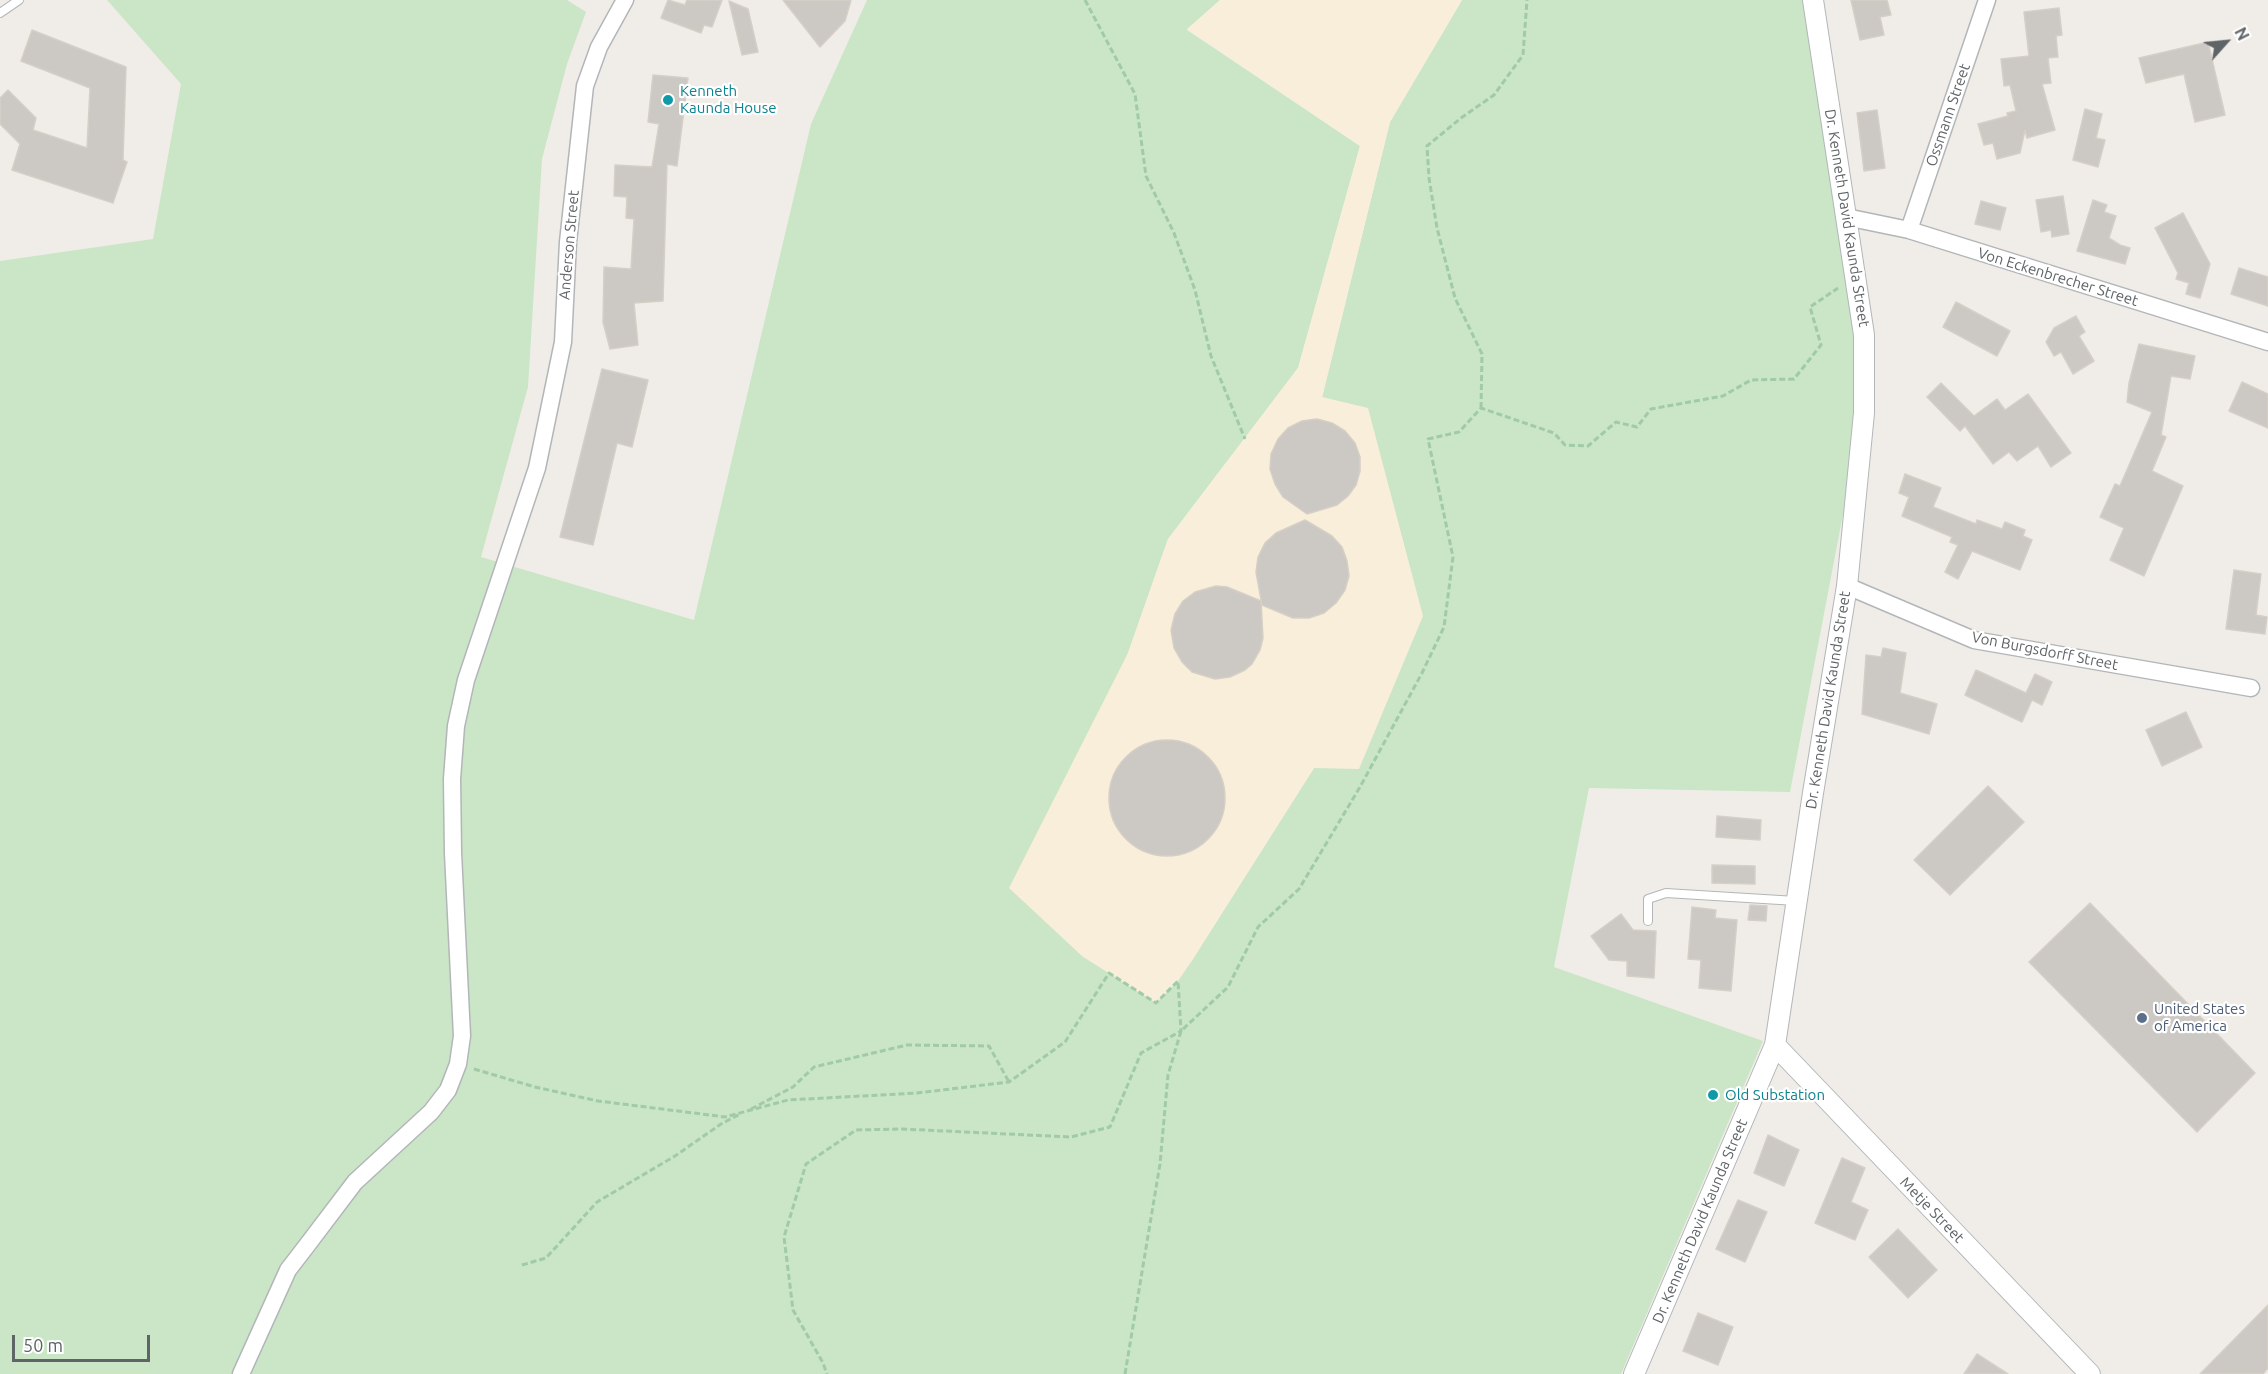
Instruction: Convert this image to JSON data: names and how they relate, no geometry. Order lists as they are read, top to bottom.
{
  "streets": {
    "street": [
      "Ossmann Street",
      "Dr. Kenneth David Kaunda Street",
      "Anderson Street",
      "Von Eckenbrecher Street",
      "Von Burgsdorff Street",
      "Metje Street"
    ]
  },
  "crossings": [
    ["Ossmann Street", "Von Eckenbrecher Street"],
    ["Dr. Kenneth David Kaunda Street", "Von Eckenbrecher Street"],
    ["Dr. Kenneth David Kaunda Street", "Von Burgsdorff Street"],
    ["Dr. Kenneth David Kaunda Street", "Metje Street"]
  ],
  "places": ["Kenneth Kaunda House", "United States of America", "Old Substation"],
  "scale_bar": "50 m",
  "north": "top right"
}
